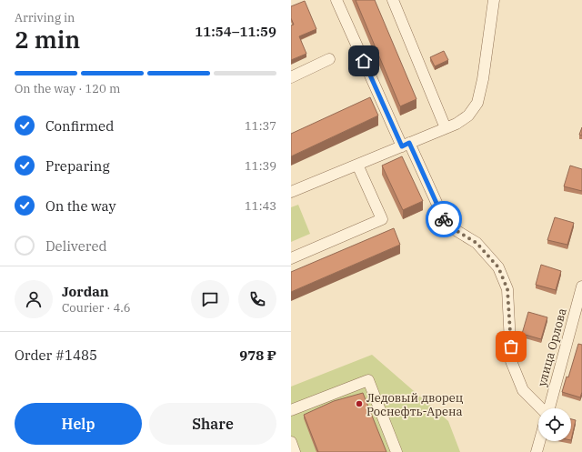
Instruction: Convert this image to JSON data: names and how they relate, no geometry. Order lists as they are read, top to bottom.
{
  "streets": {
    "street": ["улица Орлова"]
  },
  "places": ["Ледовый дворец Роснефть-Арена"],
  "page": {
    "heading": ["2 min", "Arriving in", "11:54–11:59"],
    "panel": [
      "Jordan",
      "Courier · 4.6",
      "Order #1485",
      "978 ₽"
    ],
    "bar": "On the way · 120 m",
    "list": [
      ["Confirmed", "11:37"],
      ["Preparing", "11:39"],
      ["On the way", "11:43"],
      "Delivered"
    ],
    "buttons": ["Help", "Share"]
  }
}
